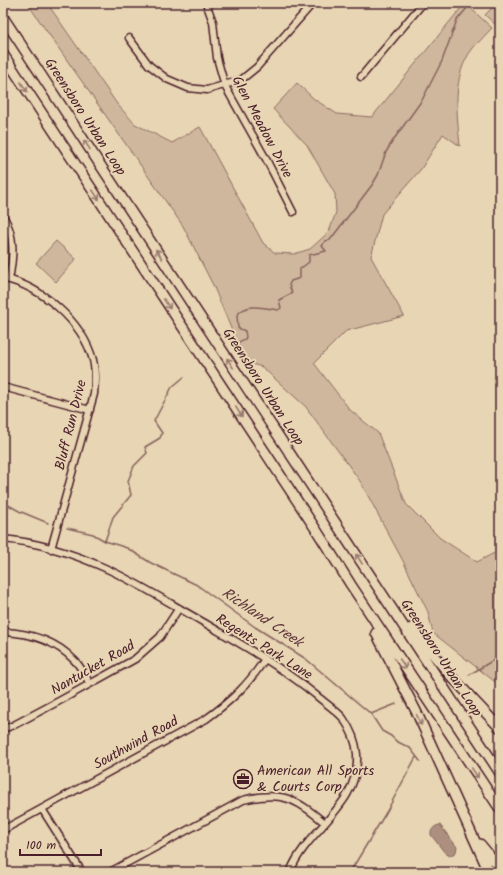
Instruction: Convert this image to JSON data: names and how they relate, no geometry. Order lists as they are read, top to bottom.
{
  "streets": {
    "highway": ["Greensboro Urban Loop"],
    "street": [
      "Glen Meadow Drive",
      "Bluff Run Drive",
      "Regents Park Lane",
      "Nantucket Road",
      "Southwind Road"
    ]
  },
  "crossings": [
    ["Bluff Run Drive", "Regents Park Lane"],
    ["Regents Park Lane", "Nantucket Road"],
    ["Regents Park Lane", "Southwind Road"]
  ],
  "water": ["Richland Creek"],
  "places": {
    "office": ["American All Sports & Courts Corp"]
  },
  "scale_bar": "100 m"
}
